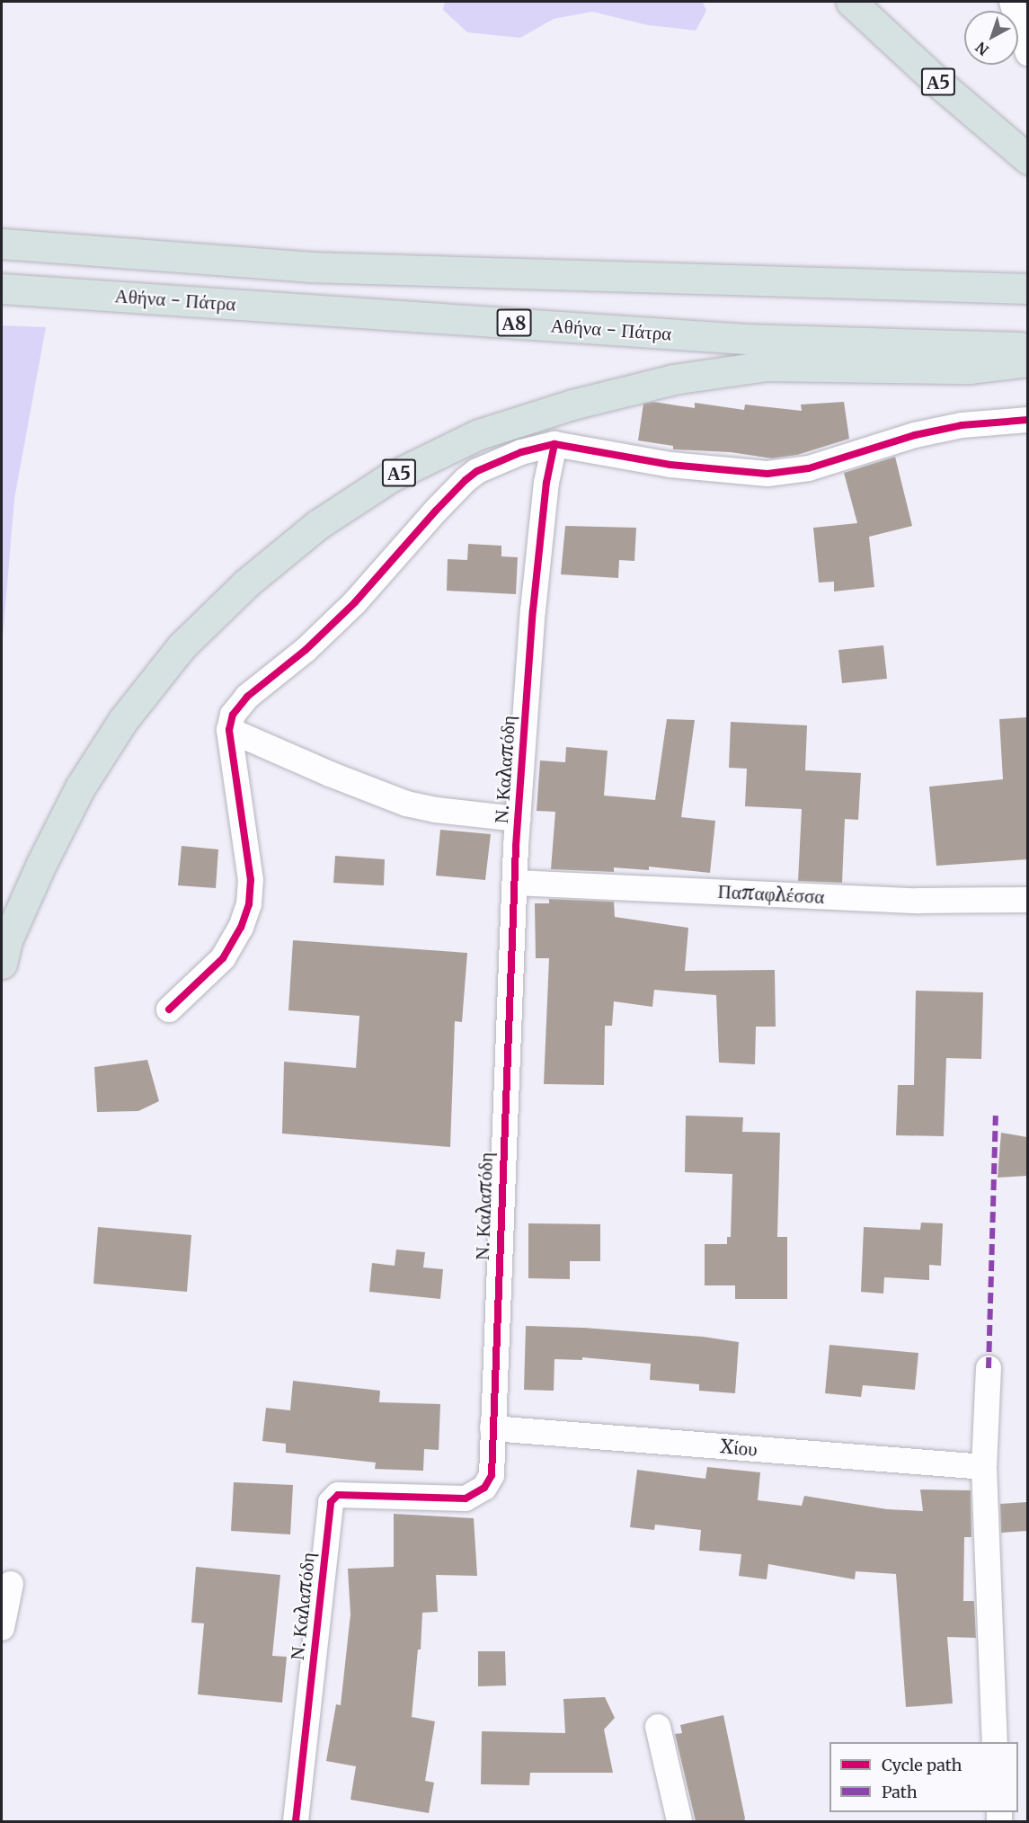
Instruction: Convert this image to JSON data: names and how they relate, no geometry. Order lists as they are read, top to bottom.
{
  "streets": {
    "highway": ["Α5", "Αθήνα - Πάτρα", "Α8"],
    "street": ["Ν. Καλαπόδη", "Παπαφλέσσα", "Χίου"]
  },
  "crossings": [
    ["Ν. Καλαπόδη", "Παπαφλέσσα"],
    ["Ν. Καλαπόδη", "Χίου"]
  ],
  "legend": ["Cycle path", "Path"],
  "north": "bottom left"
}
